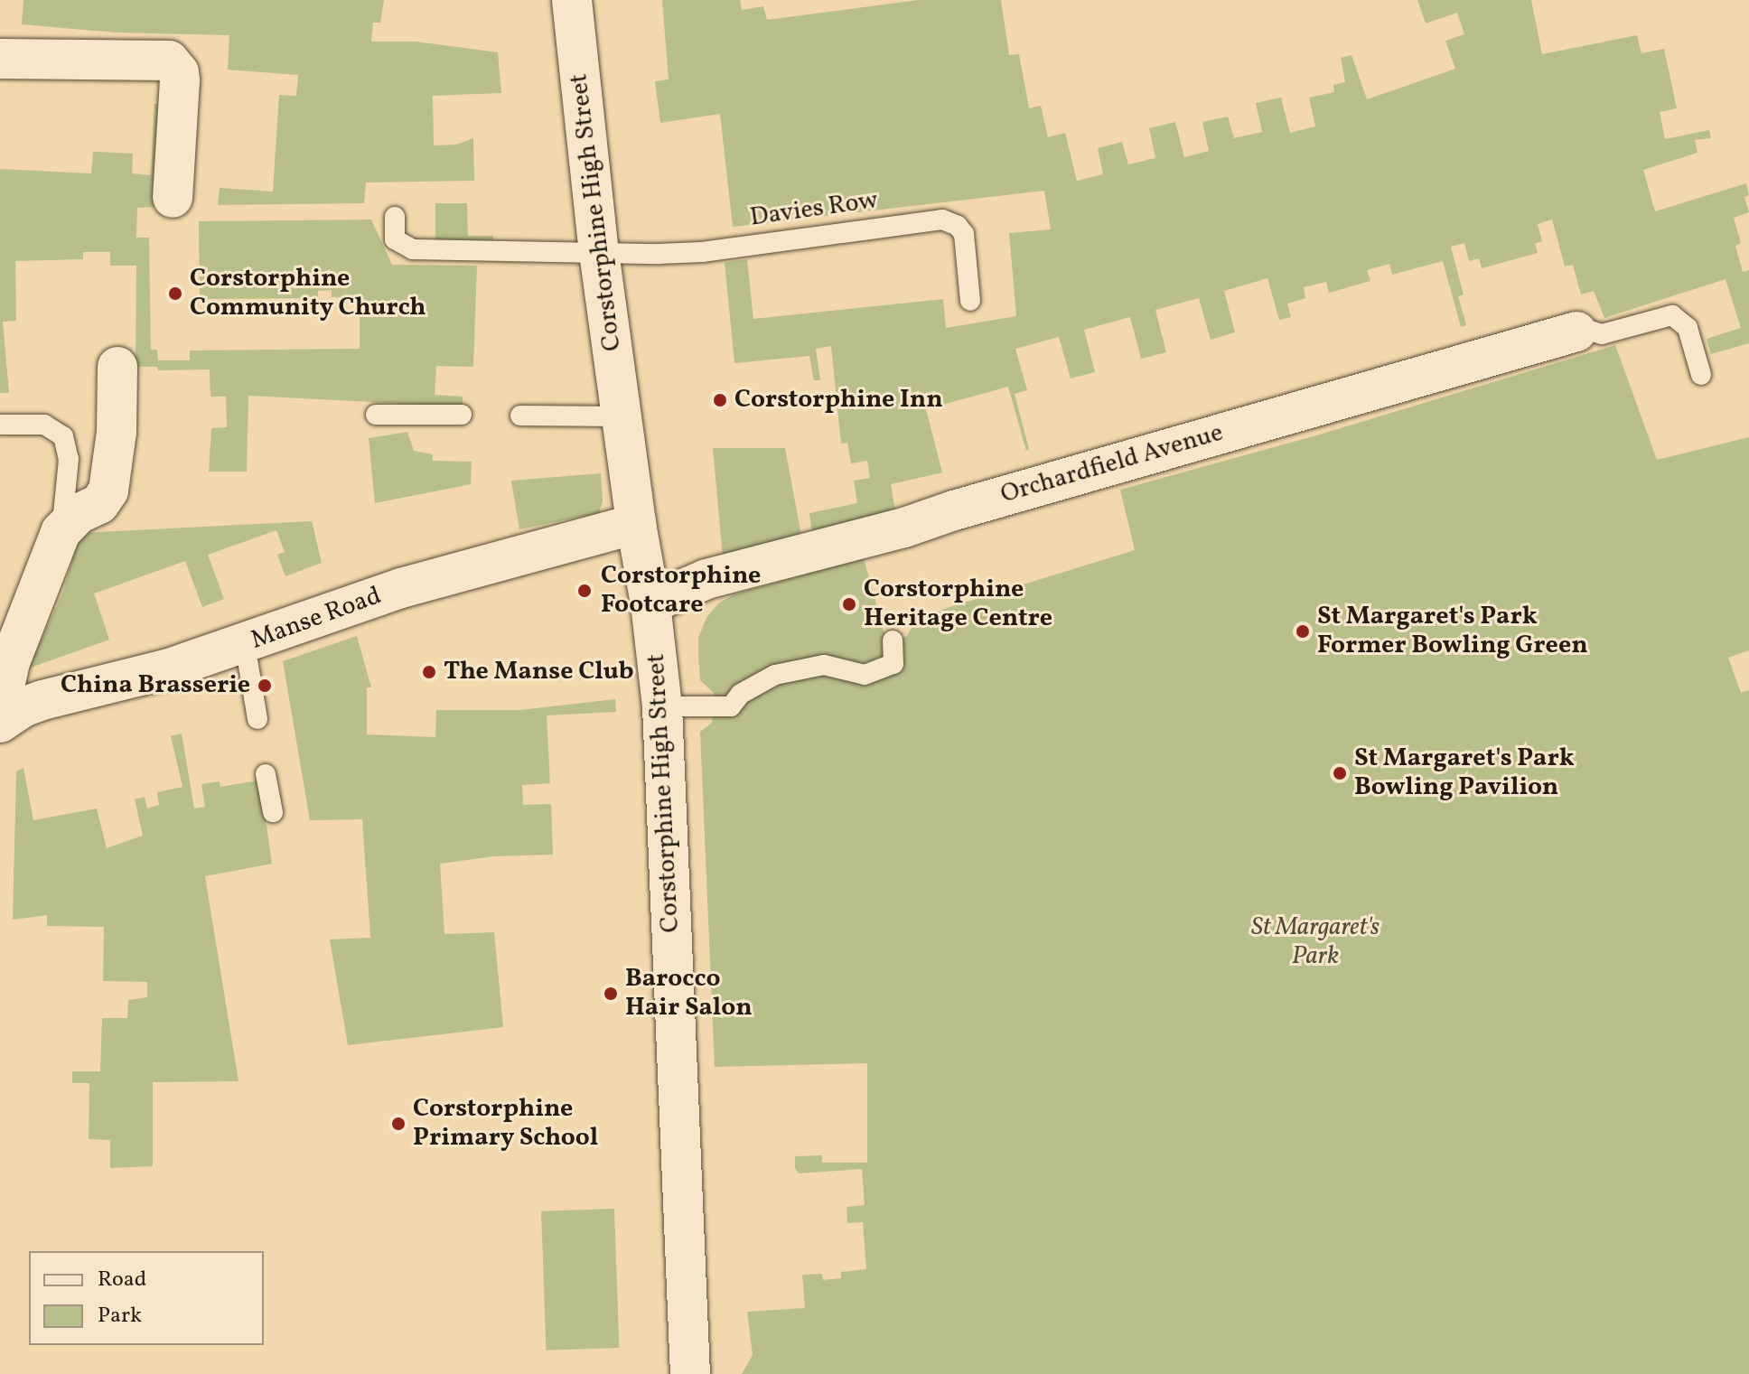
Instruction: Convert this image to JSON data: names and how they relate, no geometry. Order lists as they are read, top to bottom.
{
  "streets": {
    "street": ["Corstorphine High Street", "Orchardfield Avenue", "Manse Road"],
    "lane": ["Davies Row"]
  },
  "crossings": [
    ["Davies Row", "Corstorphine High Street"],
    ["Corstorphine High Street", "Orchardfield Avenue"],
    ["Corstorphine High Street", "Manse Road"]
  ],
  "parks": ["St Margaret's Park"],
  "places": [
    "Corstorphine Community Church",
    "Corstorphine Inn",
    "Corstorphine Footcare",
    "Corstorphine Heritage Centre",
    "St Margaret's Park Former Bowling Green",
    "The Manse Club",
    "China Brasserie",
    "St Margaret's Park Bowling Pavilion",
    "Barocco Hair Salon",
    "Corstorphine Primary School"
  ],
  "legend": ["Road", "Park"]
}
